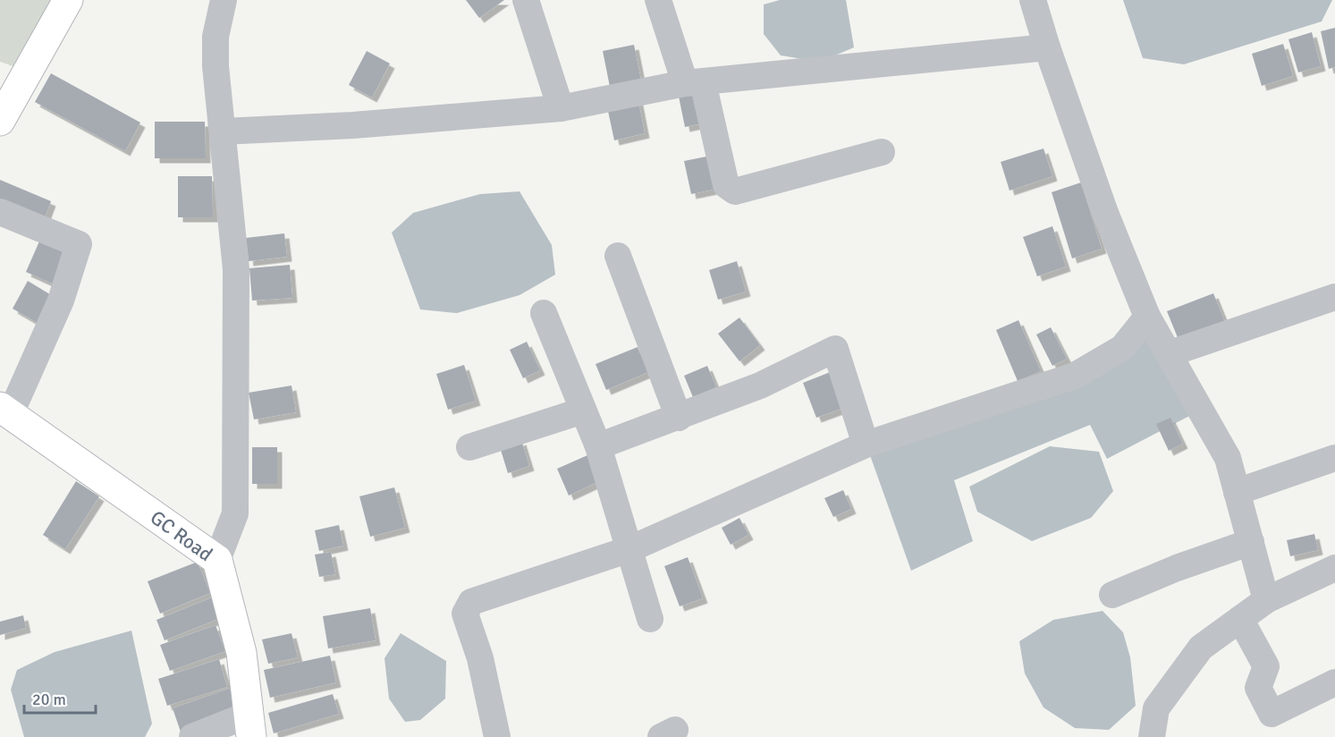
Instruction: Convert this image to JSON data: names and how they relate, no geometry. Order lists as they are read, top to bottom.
{
  "streets": {
    "street": ["GC Road"]
  },
  "scale_bar": "20 m"
}
